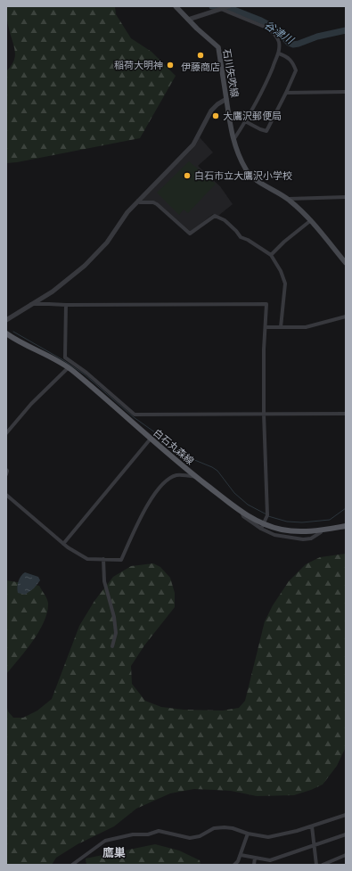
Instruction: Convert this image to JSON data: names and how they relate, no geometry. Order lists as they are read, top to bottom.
{
  "streets": {
    "main road": ["石川矢吹線", "白石丸森線"]
  },
  "districts": ["鷹巣"],
  "water": ["谷津川"],
  "places": [
    "伊藤商店",
    "稲荷大明神",
    "大鷹沢郵便局",
    "白石市立大鷹沢小学校"
  ]
}
